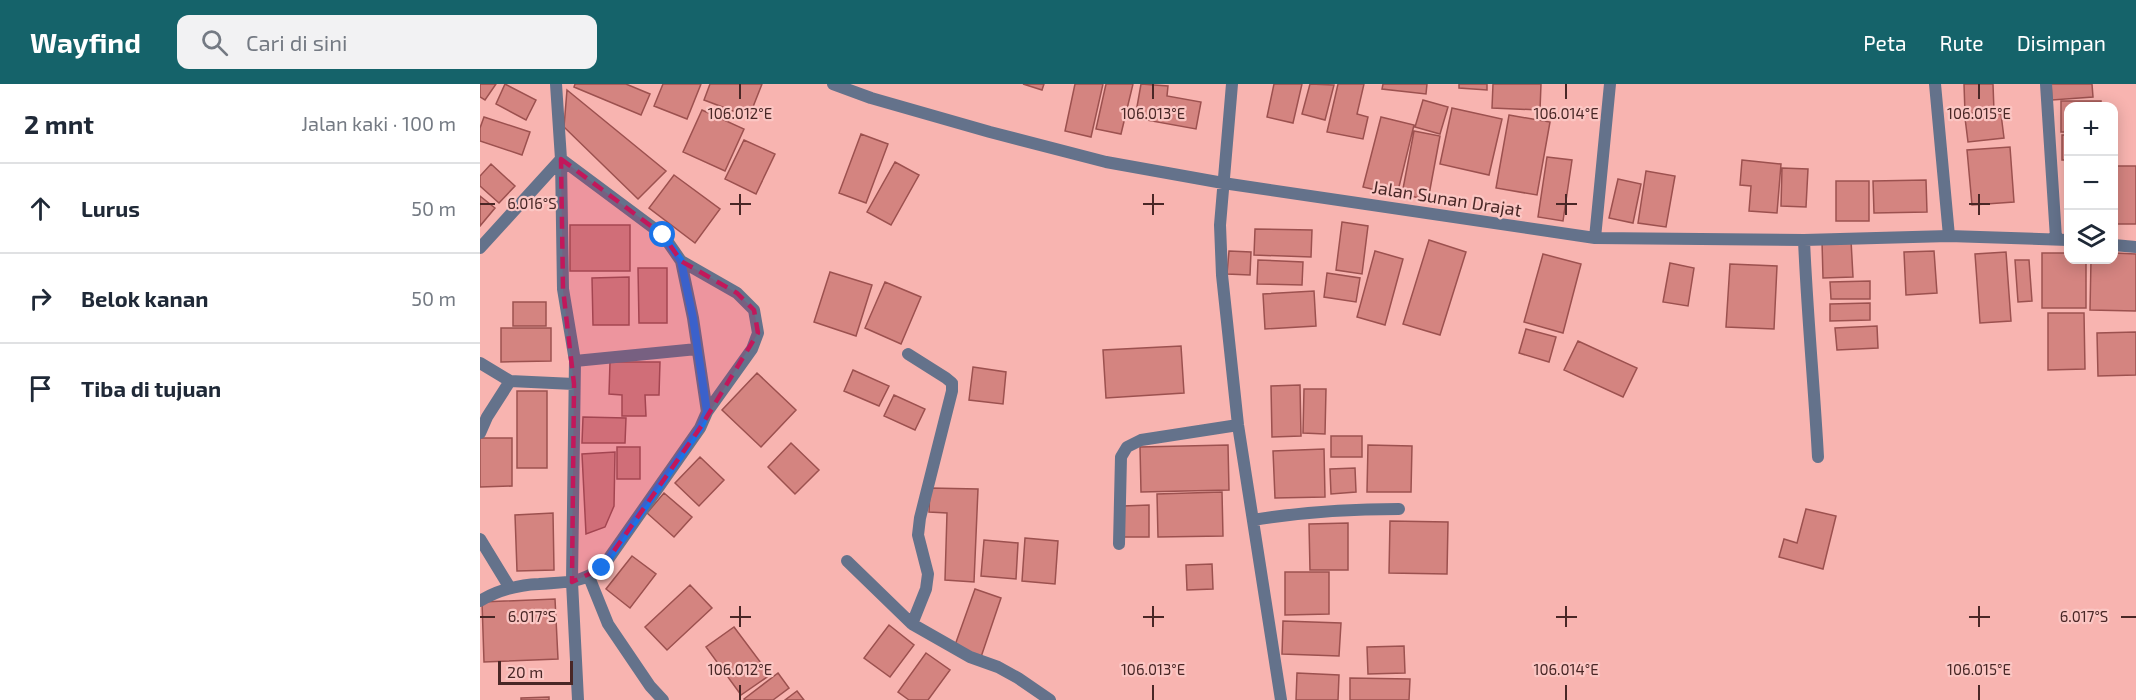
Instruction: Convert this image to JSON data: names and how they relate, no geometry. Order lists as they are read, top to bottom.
{
  "streets": {
    "street": ["Jalan Sunan Drajat"]
  },
  "scale_bar": "20 m",
  "page": {
    "header": "Wayfind",
    "search": "Cari di sini",
    "nav": ["Peta", "Rute", "Disimpan"],
    "heading": ["2 mnt", "Jalan kaki · 100 m"],
    "map_buttons": ["+", "−"],
    "list": [
      ["Lurus", "50 m"],
      ["Belok kanan", "50 m"],
      "Tiba di tujuan"
    ],
    "scale": "20 m"
  },
  "coordinates": [
    "106.012°E",
    "106.013°E",
    "106.014°E",
    "106.015°E",
    "6.016°S",
    "6.017°S"
  ]
}
